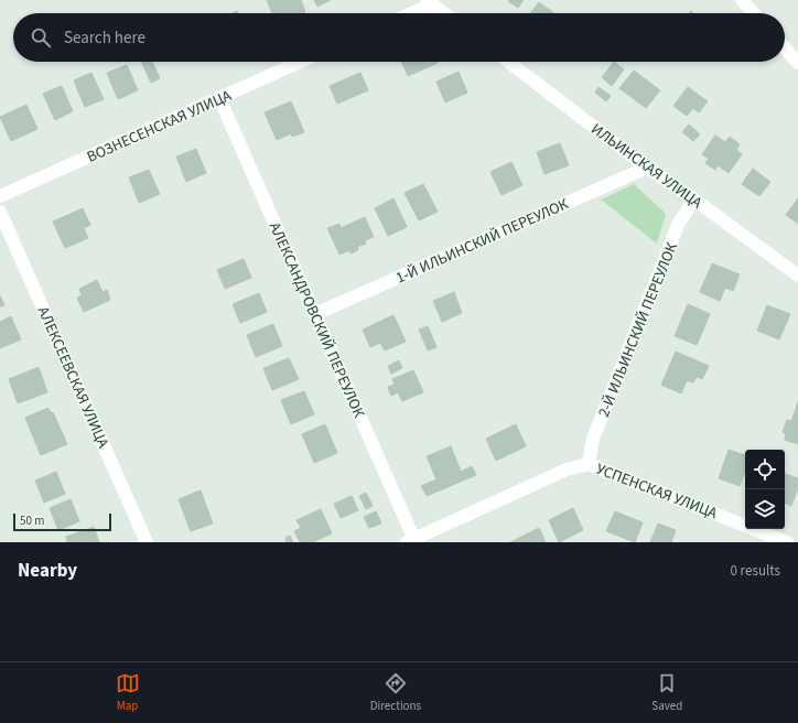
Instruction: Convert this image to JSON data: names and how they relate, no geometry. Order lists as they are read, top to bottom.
{
  "streets": {
    "street": [
      "ВОЗНЕСЕНСКАЯ УЛИЦА",
      "ИЛЬИНСКАЯ УЛИЦА",
      "1-Й ИЛЬИНСКИЙ ПЕРЕУЛОК",
      "АЛЕКСАНДРОВСКИЙ ПЕРЕУЛОК",
      "2-Й ИЛЬИНСКИЙ ПЕРЕУЛОК",
      "АЛЕКСЕЕВСКАЯ УЛИЦА",
      "УСПЕНСКАЯ УЛИЦА"
    ]
  },
  "crossings": [
    ["ВОЗНЕСЕНСКАЯ УЛИЦА", "АЛЕКСАНДРОВСКИЙ ПЕРЕУЛОК"],
    ["ИЛЬИНСКАЯ УЛИЦА", "1-Й ИЛЬИНСКИЙ ПЕРЕУЛОК"],
    ["ИЛЬИНСКАЯ УЛИЦА", "2-Й ИЛЬИНСКИЙ ПЕРЕУЛОК"],
    ["1-Й ИЛЬИНСКИЙ ПЕРЕУЛОК", "АЛЕКСАНДРОВСКИЙ ПЕРЕУЛОК"],
    ["АЛЕКСАНДРОВСКИЙ ПЕРЕУЛОК", "УСПЕНСКАЯ УЛИЦА"],
    ["2-Й ИЛЬИНСКИЙ ПЕРЕУЛОК", "УСПЕНСКАЯ УЛИЦА"]
  ],
  "scale_bar": "50 m",
  "page": {
    "search": "Search here",
    "scale": "50 m",
    "heading": ["Nearby", "0 results"],
    "nav": ["Map", "Directions", "Saved"]
  }
}
